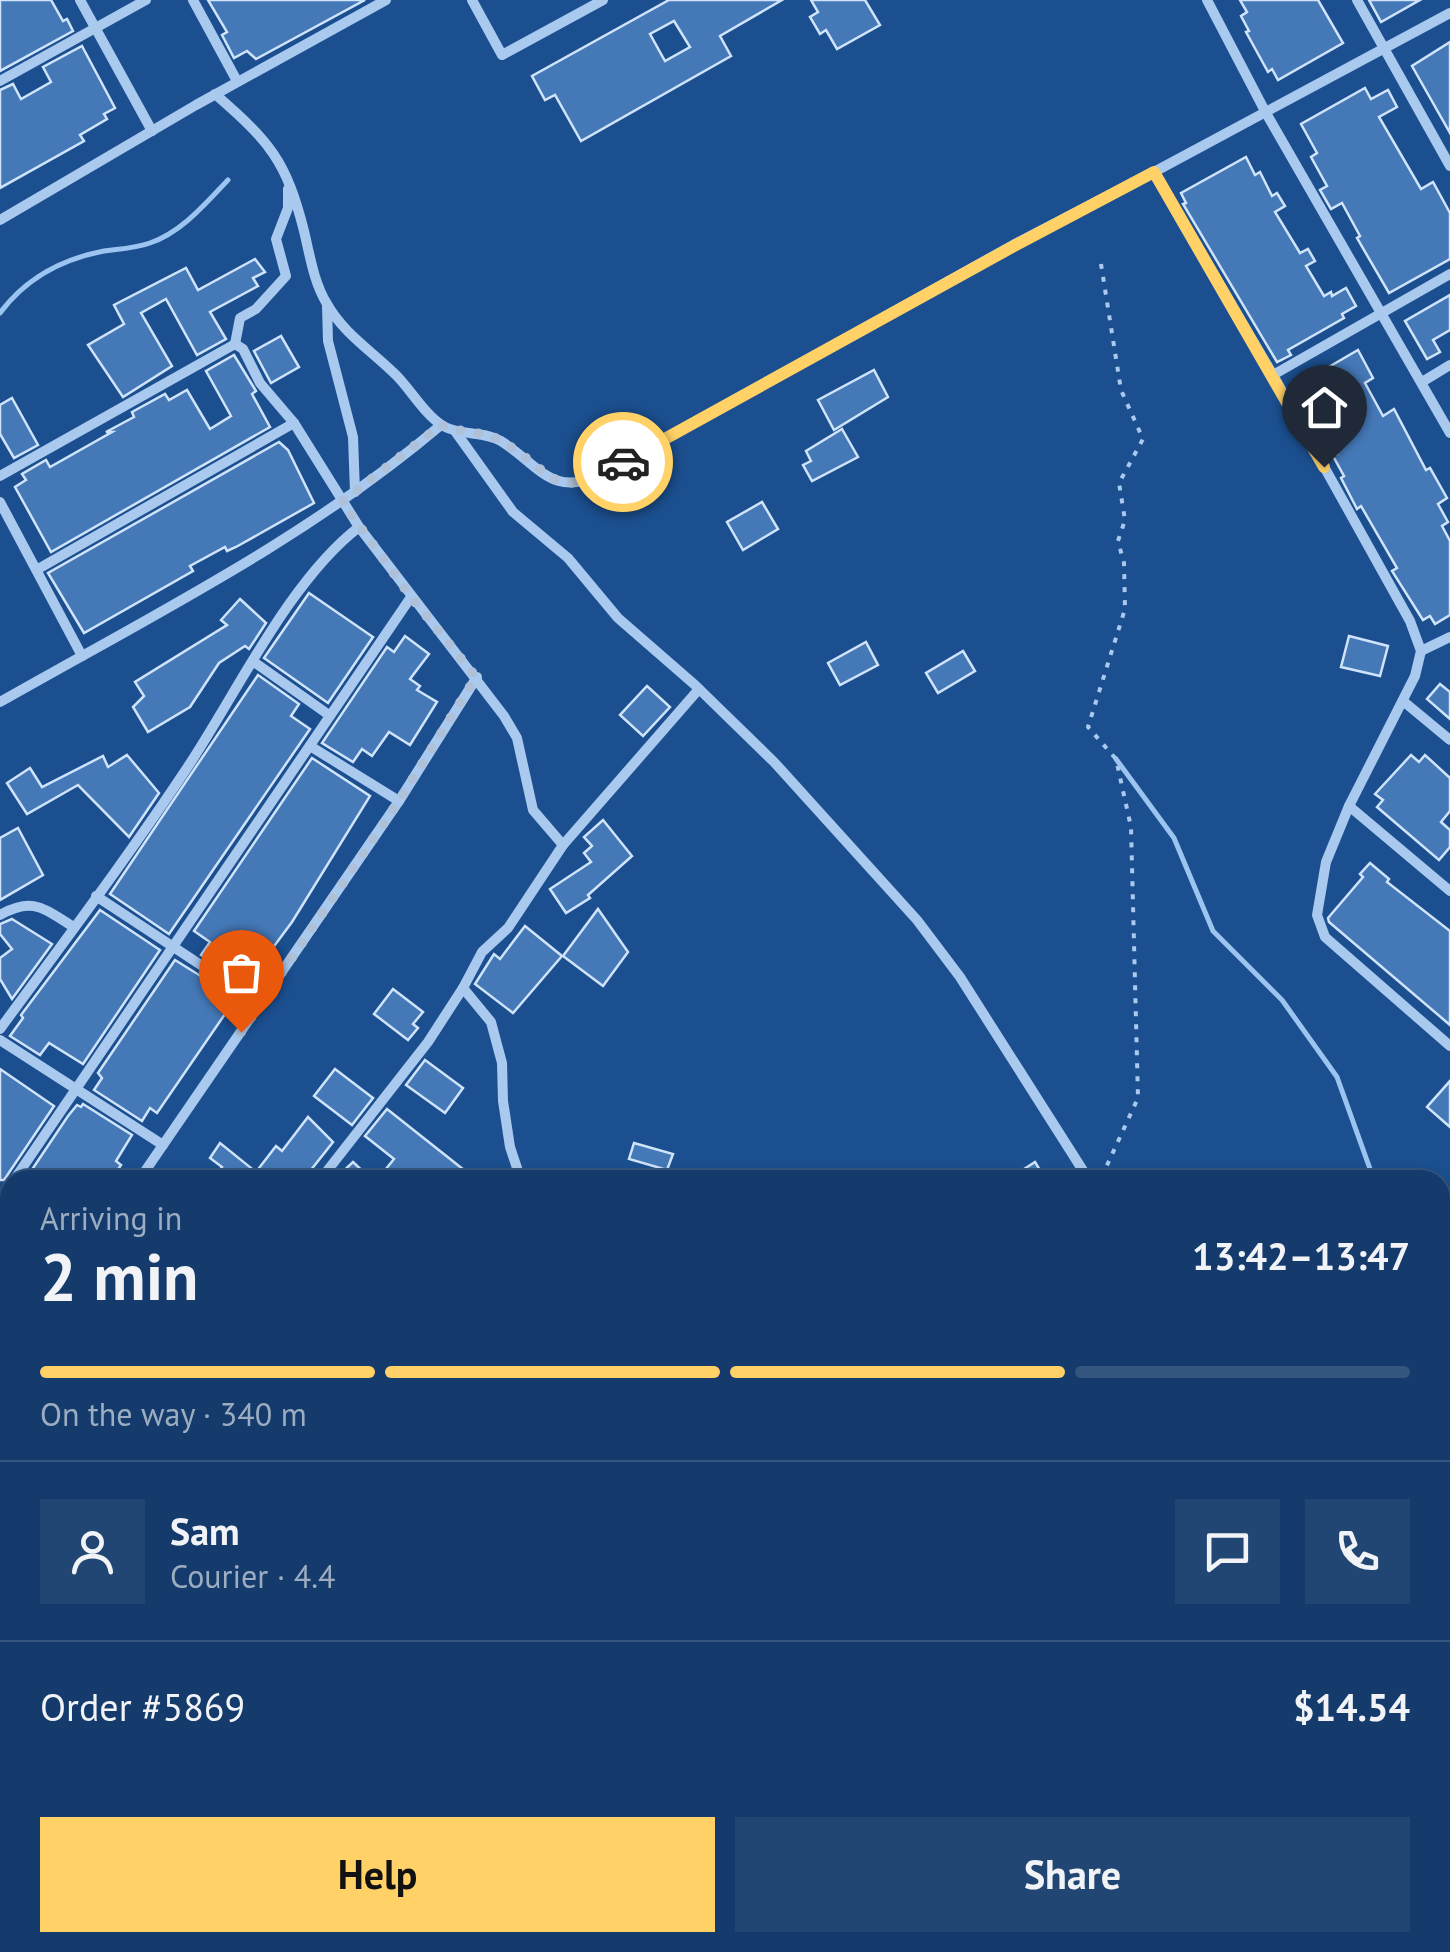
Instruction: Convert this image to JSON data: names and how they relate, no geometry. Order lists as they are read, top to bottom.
{
  "page": {
    "heading": ["2 min", "Arriving in", "13:42–13:47"],
    "panel": [
      "Sam",
      "Courier · 4.4",
      "Order #5869",
      "$14.54"
    ],
    "bar": "On the way · 340 m",
    "buttons": ["Help", "Share"]
  }
}
